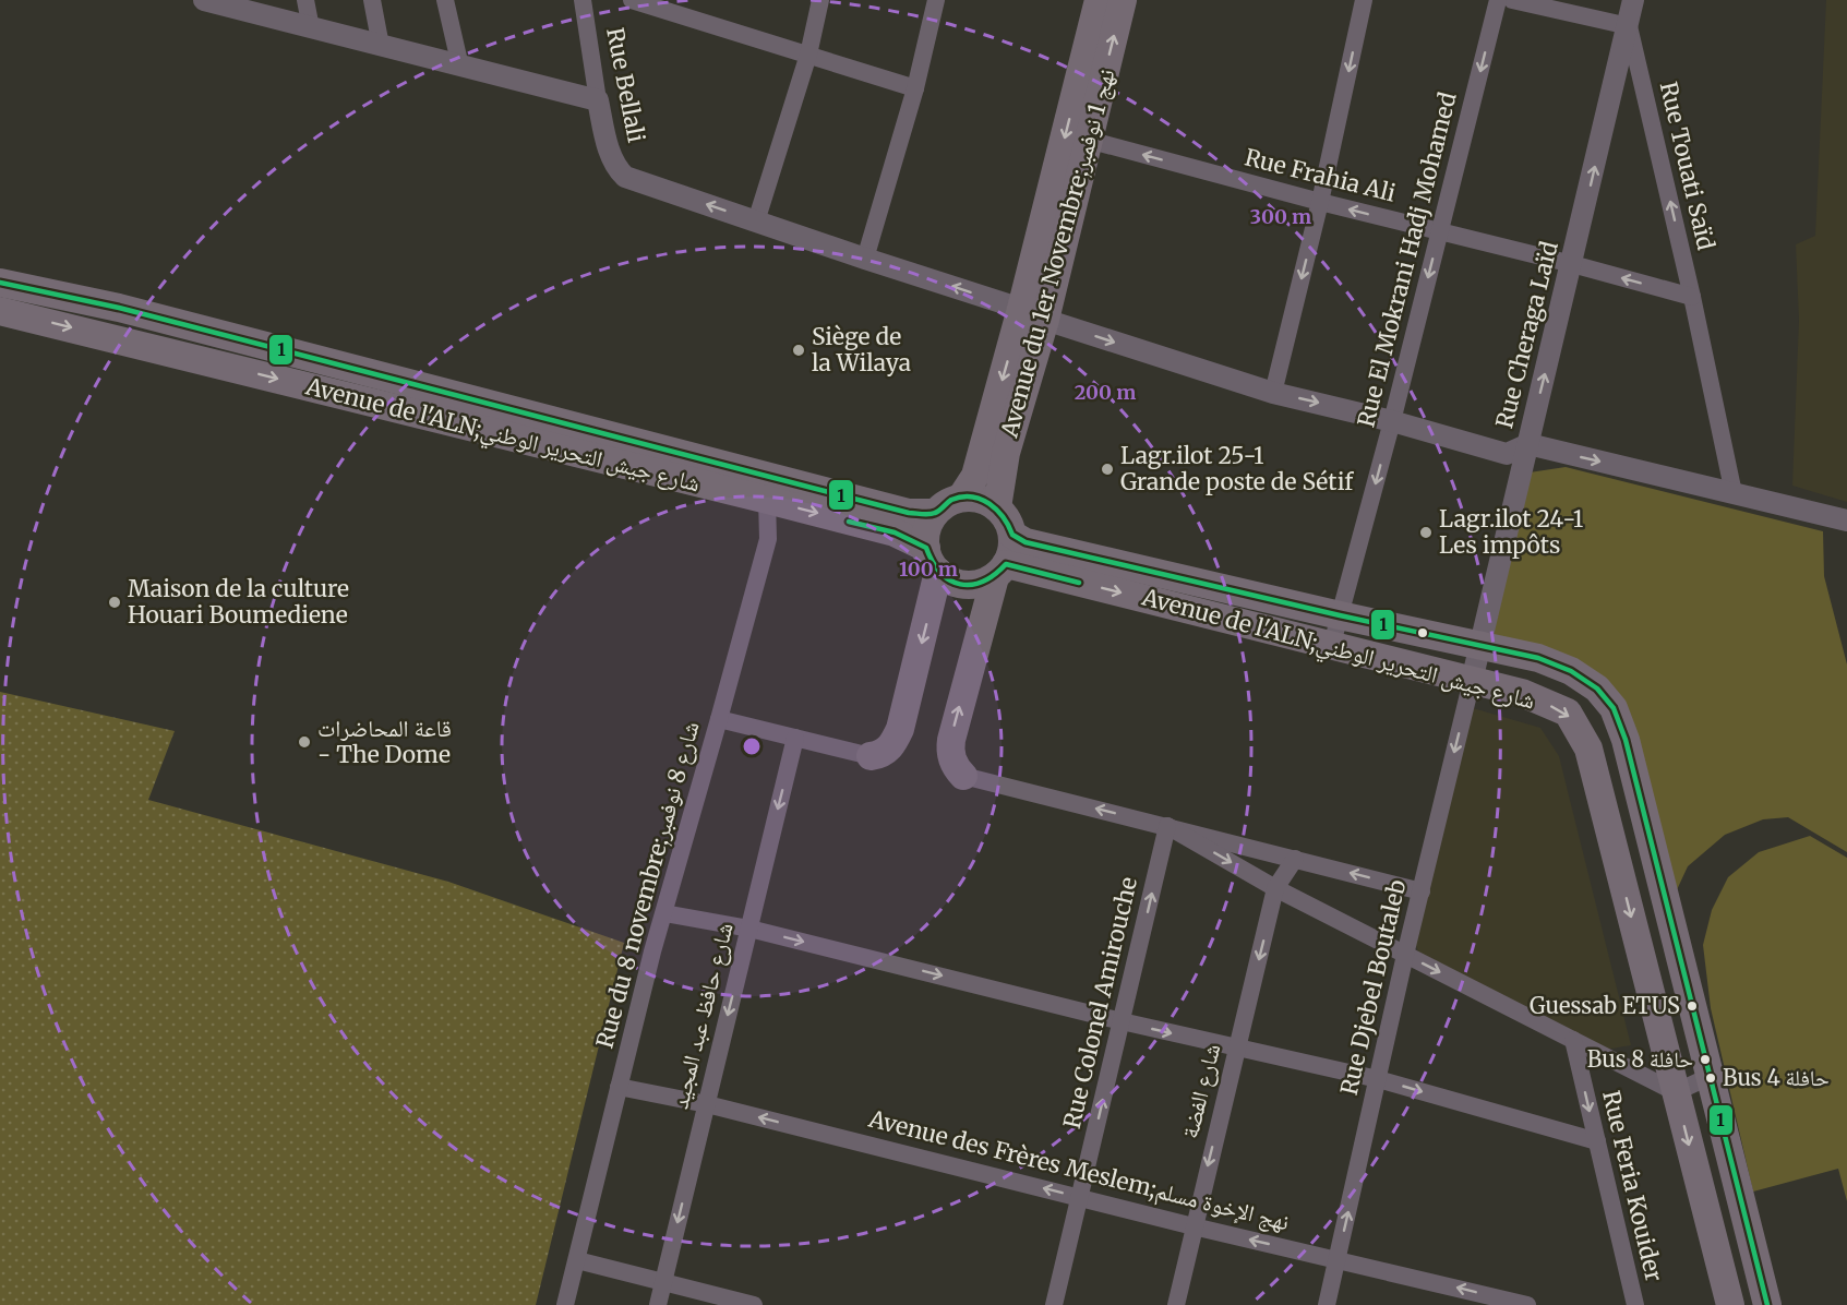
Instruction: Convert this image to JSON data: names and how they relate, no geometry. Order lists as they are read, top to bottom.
{
  "streets": {
    "main road": ["Avenue du 1er Novembre;نهج 1 نوفمبر", "Avenue de l'ALN;شارع جيش التحرير الوطني"],
    "street": [
      "Rue Bellali",
      "Rue Touati Saïd",
      "Rue Frahia Ali",
      "Rue El Mokrani Hadj Mohamed",
      "Rue Cheraga Laïd",
      "Rue du 8 novembre;شارع 8 نوفمبر",
      "Rue Djebel Boutaleb",
      "Rue Colonel Amirouche",
      "شارع حافظ عبد المجيد",
      "شارع الفضة",
      "Avenue des Frères Meslem;نهج الإخوة مسلم",
      "Rue Feria Kouider"
    ]
  },
  "crossings": [
    ["Rue Touati Saïd", "Rue Frahia Ali"],
    ["Rue Touati Saïd", "Rue Cheraga Laïd"],
    ["Rue Frahia Ali", "Avenue du 1er Novembre;نهج 1 نوفمبر"],
    ["Rue Frahia Ali", "Rue El Mokrani Hadj Mohamed"],
    ["Rue Frahia Ali", "Rue Cheraga Laïd"],
    ["Avenue du 1er Novembre;نهج 1 نوفمبر", "Avenue de l'ALN;شارع جيش التحرير الوطني"],
    ["Rue El Mokrani Hadj Mohamed", "Avenue de l'ALN;شارع جيش التحرير الوطني"],
    ["Rue Cheraga Laïd", "Avenue de l'ALN;شارع جيش التحرير الوطني"],
    ["Rue Cheraga Laïd", "Rue Djebel Boutaleb"],
    ["Avenue de l'ALN;شارع جيش التحرير الوطني", "Rue du 8 novembre;شارع 8 نوفمبر"],
    ["Avenue de l'ALN;شارع جيش التحرير الوطني", "Rue Djebel Boutaleb"],
    ["Rue du 8 novembre;شارع 8 نوفمبر", "Avenue des Frères Meslem;نهج الإخوة مسلم"],
    ["Rue Djebel Boutaleb", "Avenue des Frères Meslem;نهج الإخوة مسلم"],
    ["Rue Colonel Amirouche", "Avenue des Frères Meslem;نهج الإخوة مسلم"],
    ["شارع حافظ عبد المجيد", "Avenue des Frères Meslem;نهج الإخوة مسلم"],
    ["شارع الفضة", "Avenue des Frères Meslem;نهج الإخوة مسلم"]
  ],
  "one_way": [
    "Rue Touati Saïd",
    "Rue Frahia Ali",
    "Rue Cheraga Laïd",
    "Rue Colonel Amirouche",
    "شارع حافظ عبد المجيد",
    "شارع الفضة",
    "Avenue des Frères Meslem;نهج الإخوة مسلم",
    "Rue Feria Kouider"
  ],
  "places": [
    "Siège de la Wilaya",
    "Lagr.ilot 25-1 Grande poste de Sétif",
    "Lagr.ilot 24-1 Les impôts",
    "Maison de la culture Houari Boumediene",
    "قاعة المحاضرات - The Dome",
    "Guessab ETUS",
    "Bus حافلة 8",
    "Bus حافلة 4"
  ],
  "lines": ["transit line 1"],
  "rings": ["300 m", "200 m", "100 m"]
}
